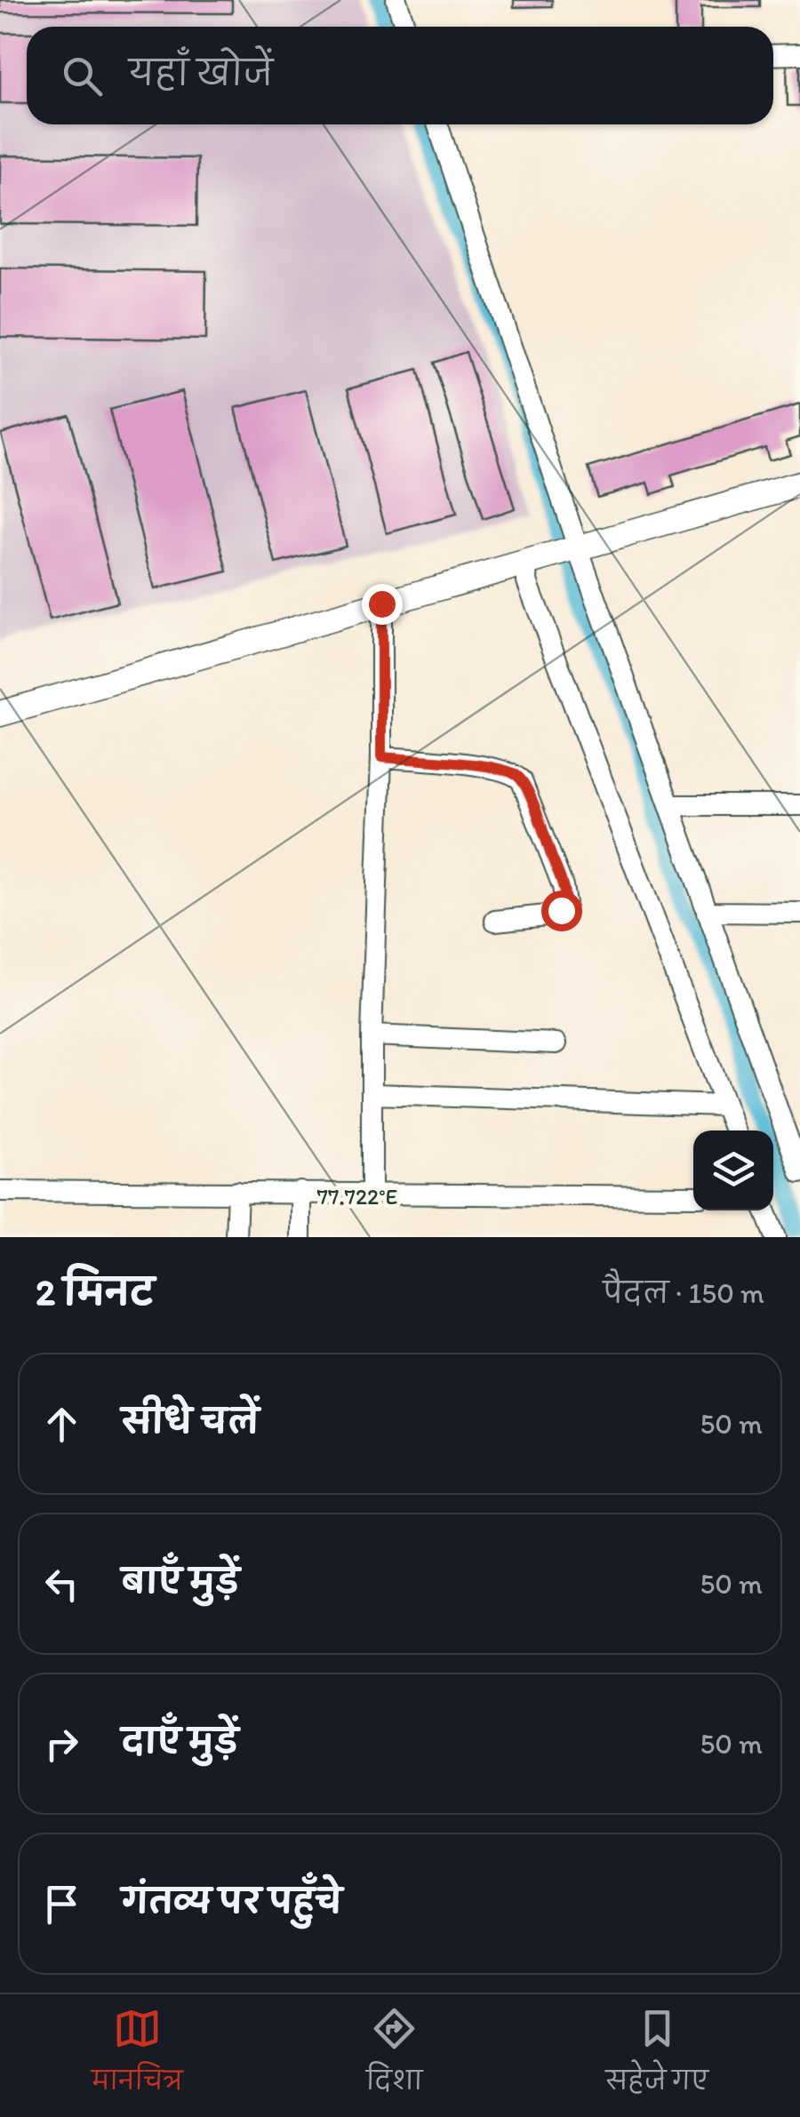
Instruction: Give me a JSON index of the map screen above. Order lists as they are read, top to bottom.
{
  "page": {
    "search": "यहाँ खोजें",
    "heading": ["2 मिनट", "पैदल · 150 m"],
    "list": [
      ["सीधे चलें", "50 m"],
      ["बाएँ मुड़ें", "50 m"],
      ["दाएँ मुड़ें", "50 m"],
      "गंतव्य पर पहुँचे"
    ],
    "nav": ["मानचित्र", "दिशा", "सहेजे गए"]
  },
  "coordinates": ["77.722°E"]
}
